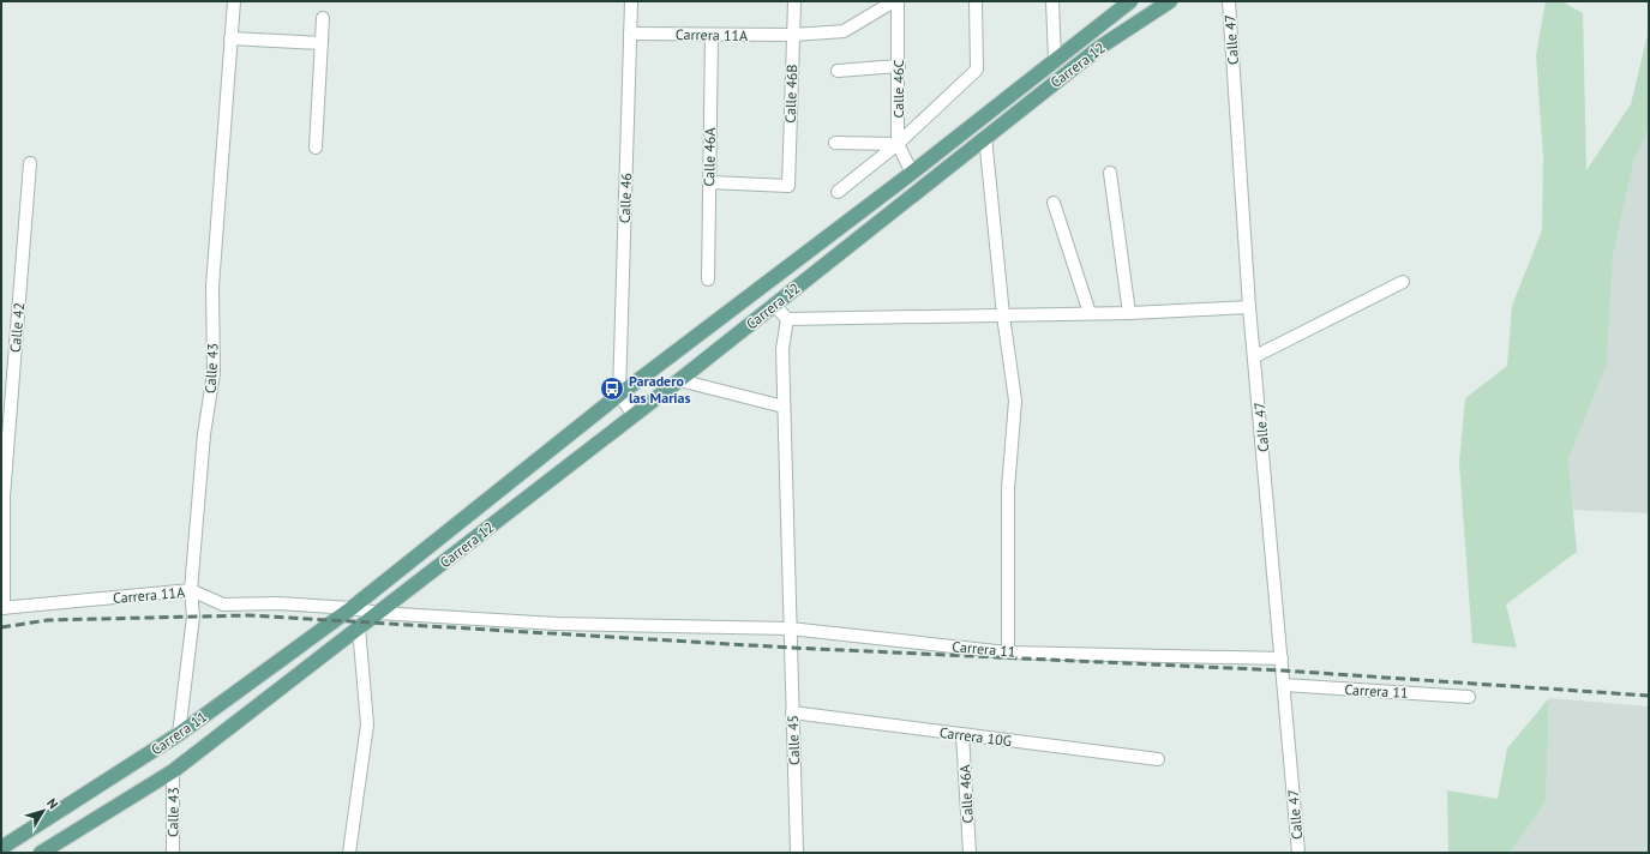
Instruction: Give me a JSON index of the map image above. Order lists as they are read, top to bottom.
{
  "streets": {
    "main road": ["Carrera 12", "Carrera 11"],
    "street": [
      "Carrera 11A",
      "Calle 47",
      "Calle 46C",
      "Calle 46B",
      "Calle 46A",
      "Calle 46",
      "Calle 42",
      "Calle 43",
      "Carrera 10G",
      "Calle 45"
    ]
  },
  "crossings": [
    ["Carrera 11A", "Carrera 12"],
    ["Carrera 11A", "Calle 46B"],
    ["Carrera 11A", "Calle 46A"],
    ["Carrera 11A", "Calle 46"],
    ["Carrera 11A", "Calle 42"],
    ["Carrera 11A", "Calle 43"],
    ["Carrera 11A", "Carrera 11"],
    ["Calle 47", "Carrera 11"],
    ["Carrera 12", "Calle 46C"],
    ["Carrera 12", "Calle 46"],
    ["Carrera 12", "Carrera 11"],
    ["Calle 46B", "Calle 46A"],
    ["Calle 46A", "Carrera 10G"],
    ["Calle 43", "Carrera 11"],
    ["Carrera 11", "Calle 45"],
    ["Carrera 10G", "Calle 45"]
  ],
  "places": {
    "bus stop": ["Paradero las Marias"]
  },
  "north": "top right"
}
